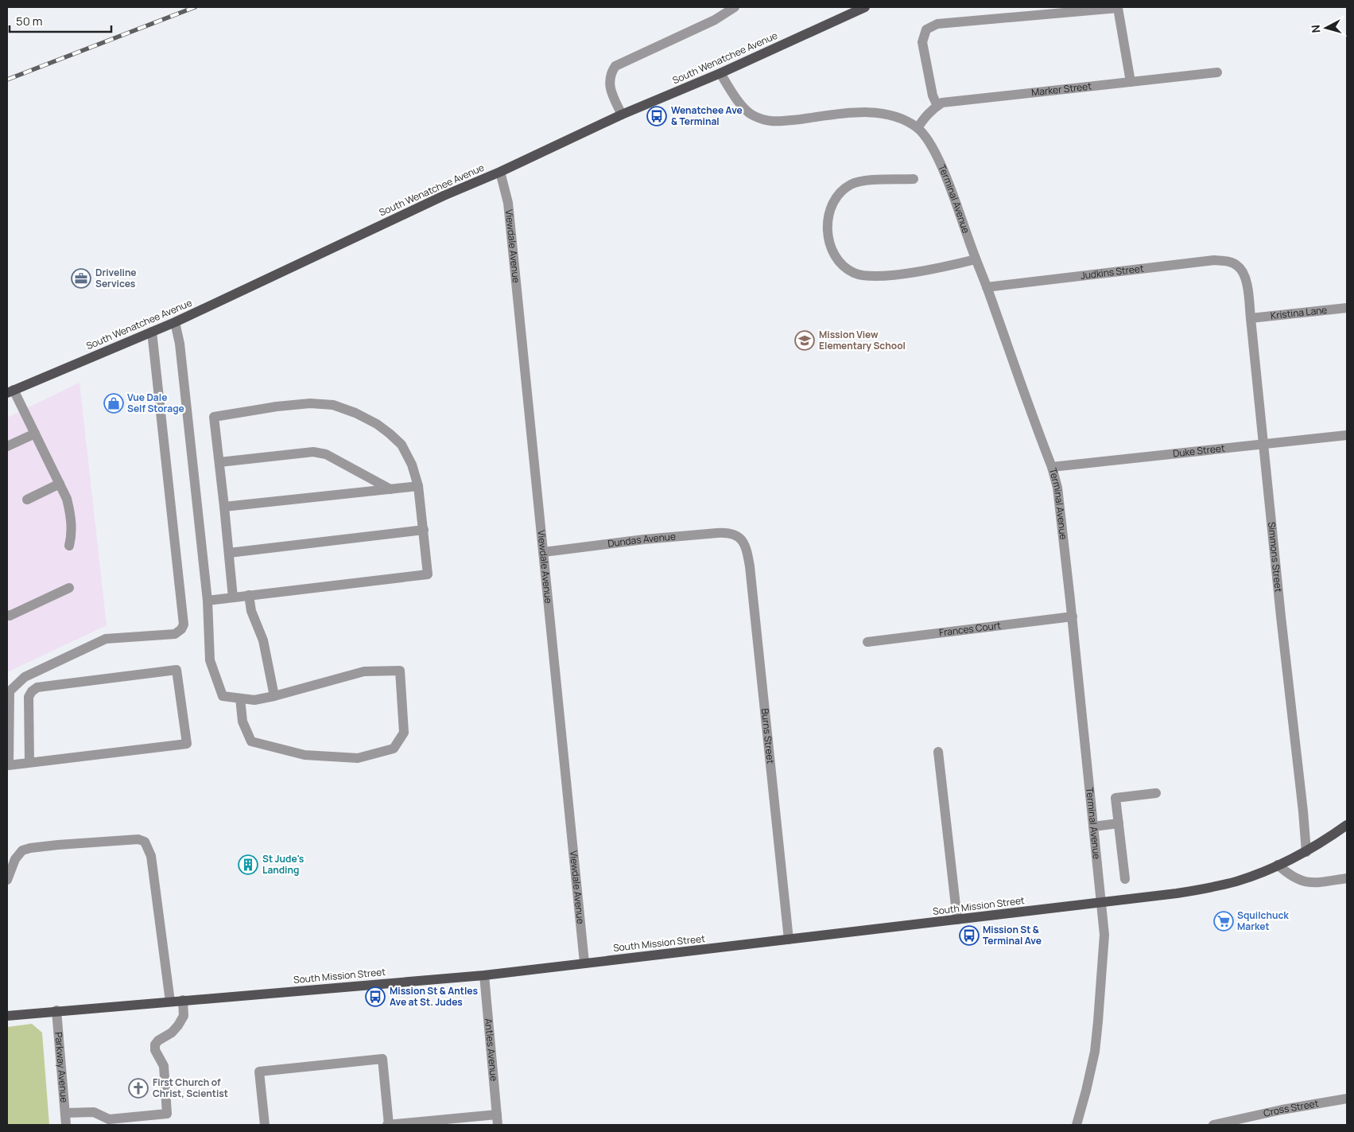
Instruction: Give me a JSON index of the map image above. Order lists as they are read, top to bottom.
{
  "streets": {
    "main road": ["South Wenatchee Avenue", "South Mission Street"],
    "street": [
      "Marker Street",
      "Terminal Avenue",
      "Viewdale Avenue",
      "Judkins Street",
      "Kristina Lane",
      "Duke Street",
      "Dundas Avenue",
      "Simmons Street",
      "Frances Court",
      "Burns Street",
      "Antles Avenue",
      "Parkway Avenue",
      "Cross Street"
    ]
  },
  "crossings": [
    ["South Wenatchee Avenue", "Terminal Avenue"],
    ["South Wenatchee Avenue", "Viewdale Avenue"],
    ["Marker Street", "Terminal Avenue"],
    ["Terminal Avenue", "Judkins Street"],
    ["Terminal Avenue", "Duke Street"],
    ["Terminal Avenue", "Frances Court"],
    ["Terminal Avenue", "South Mission Street"],
    ["Viewdale Avenue", "Dundas Avenue"],
    ["Viewdale Avenue", "South Mission Street"],
    ["Judkins Street", "Simmons Street"],
    ["Kristina Lane", "Simmons Street"],
    ["Duke Street", "Simmons Street"],
    ["Dundas Avenue", "Burns Street"],
    ["Simmons Street", "South Mission Street"],
    ["Burns Street", "South Mission Street"],
    ["South Mission Street", "Antles Avenue"],
    ["South Mission Street", "Parkway Avenue"]
  ],
  "places": {
    "bus stop": ["Wenatchee Ave & Terminal", "Mission St & Terminal Ave", "Mission St & Antles Ave at St. Judes"],
    "office": ["Driveline Services"],
    "school or university": ["Mission View Elementary School"],
    "shop": ["Vue Dale Self Storage"],
    "building": ["St Jude's Landing"],
    "supermarket": ["Squilchuck Market"],
    "church": ["First Church of Christ, Scientist"]
  },
  "scale_bar": "50 m",
  "north": "left"
}
